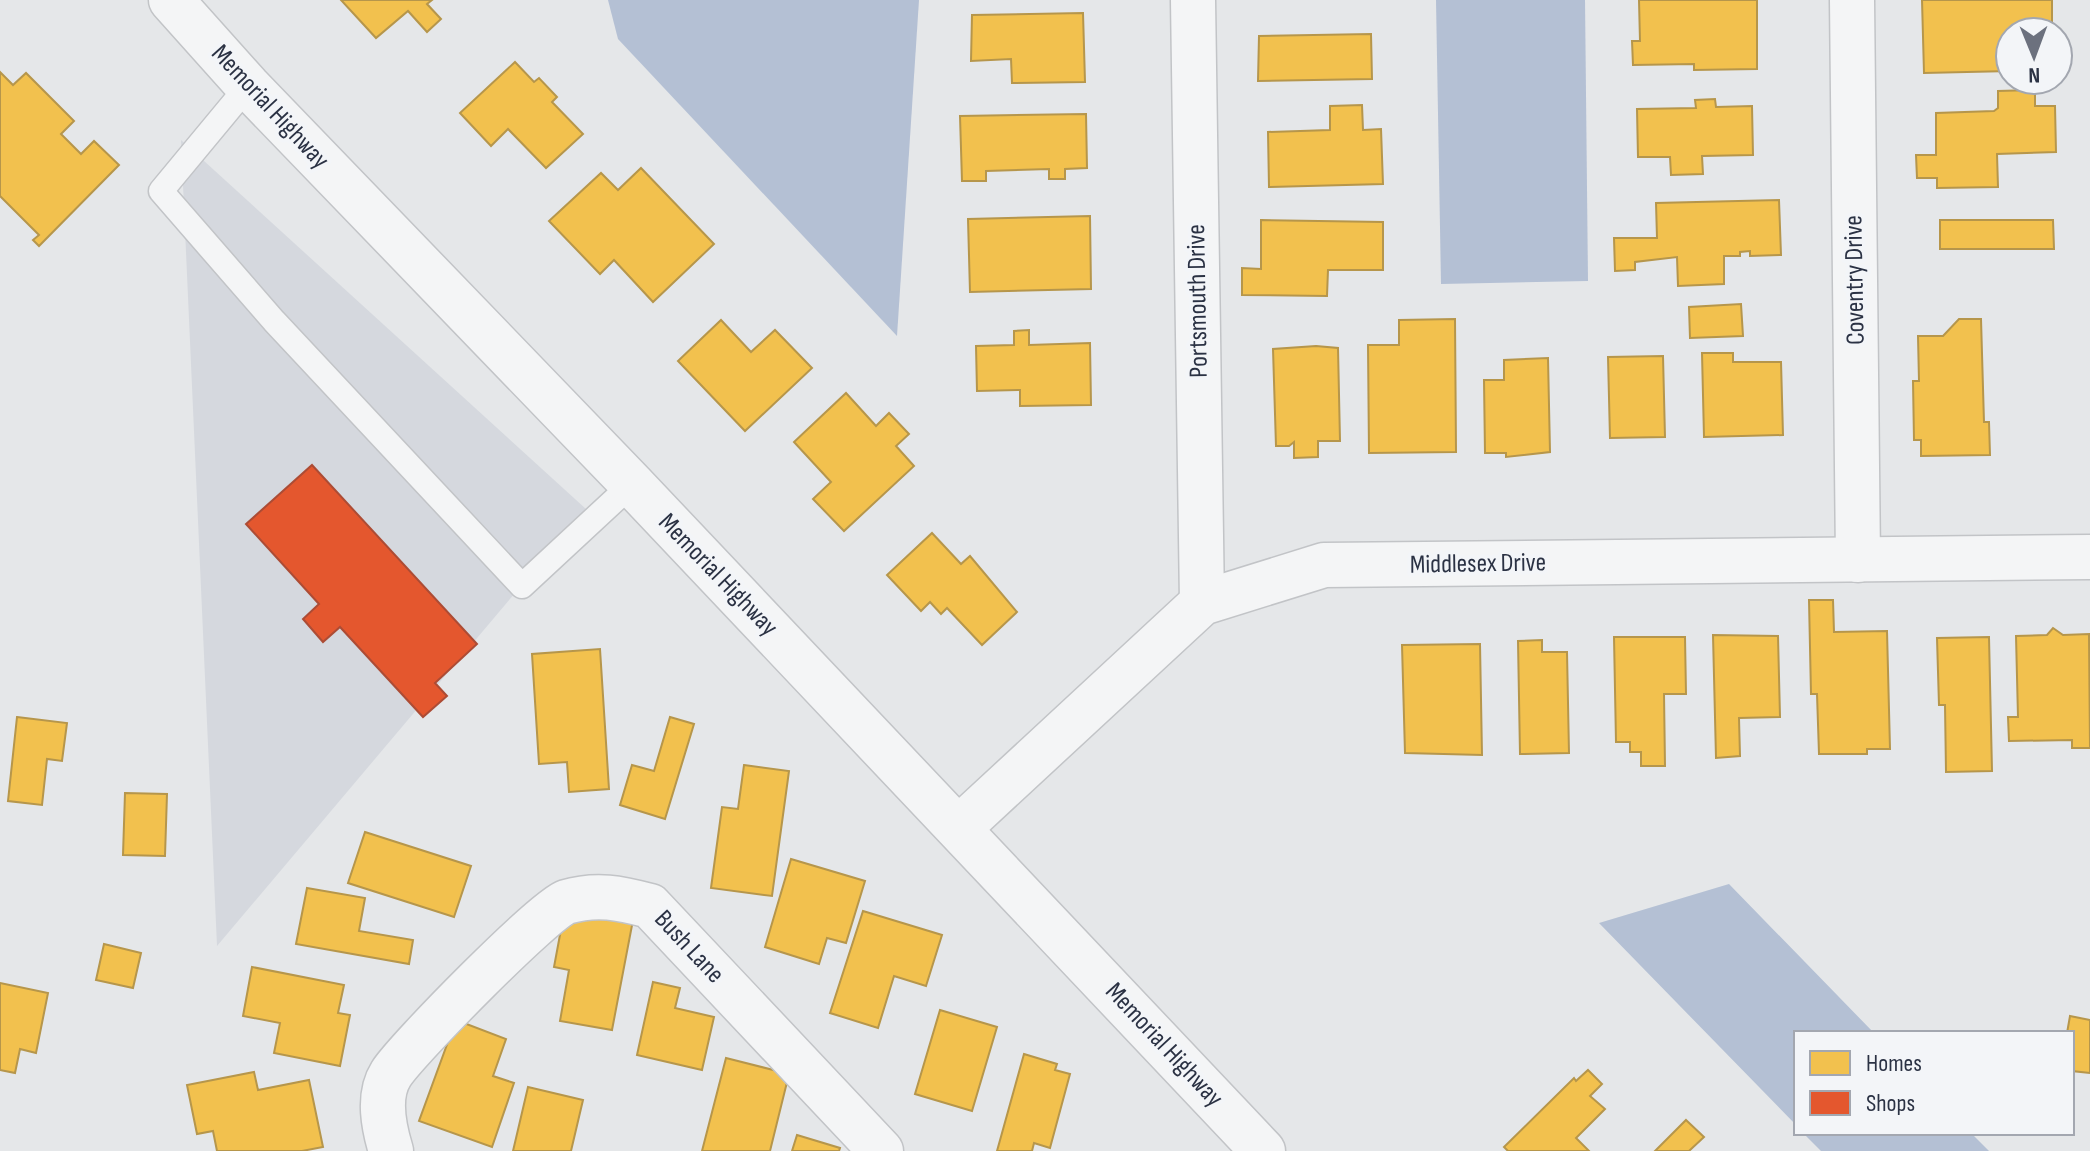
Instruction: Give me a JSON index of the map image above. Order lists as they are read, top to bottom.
{
  "streets": {
    "street": [
      "Memorial Highway",
      "Coventry Drive",
      "Portsmouth Drive",
      "Middlesex Drive",
      "Bush Lane"
    ]
  },
  "crossings": [
    ["Memorial Highway", "Middlesex Drive"],
    ["Coventry Drive", "Middlesex Drive"],
    ["Portsmouth Drive", "Middlesex Drive"]
  ],
  "legend": ["Homes", "Shops"],
  "north": "bottom"
}
